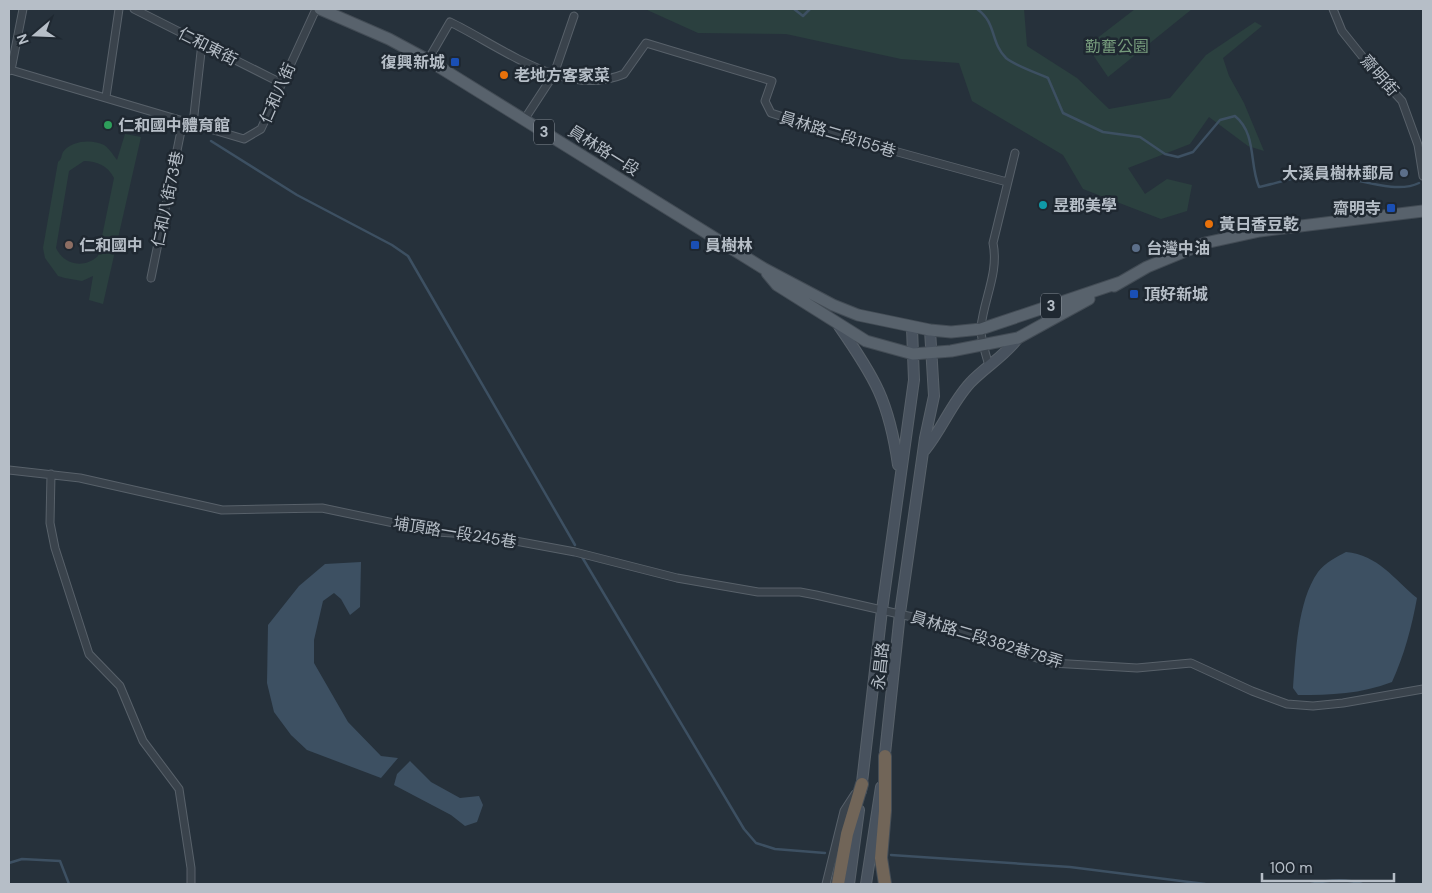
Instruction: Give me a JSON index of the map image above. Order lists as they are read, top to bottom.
{
  "streets": {
    "main road": ["3", "員林路一段", "永昌路"],
    "street": [
      "仁和東街",
      "齋明街",
      "仁和八街",
      "員林路二段155巷",
      "仁和八街73巷",
      "埔頂路一段245巷",
      "員林路二段382巷78弄"
    ]
  },
  "crossings": [
    ["仁和東街", "仁和八街"],
    ["仁和八街", "仁和八街73巷"],
    ["3", "員林路一段"],
    ["3", "永昌路"],
    ["員林路一段", "永昌路"],
    ["埔頂路一段245巷", "員林路二段382巷78弄"],
    ["埔頂路一段245巷", "永昌路"],
    ["員林路二段382巷78弄", "永昌路"]
  ],
  "parks": ["勤奮公園"],
  "places": {
    "transit": [
      "復興新城",
      "齋明寺",
      "員樹林",
      "頂好新城"
    ],
    "other": [
      "老地方客家菜",
      "仁和國中體育館",
      "大溪員樹林郵局",
      "昱郡美學",
      "黃日香豆乾",
      "仁和國中",
      "台灣中油"
    ]
  },
  "scale_bar": "100 m",
  "north": "left"
}
